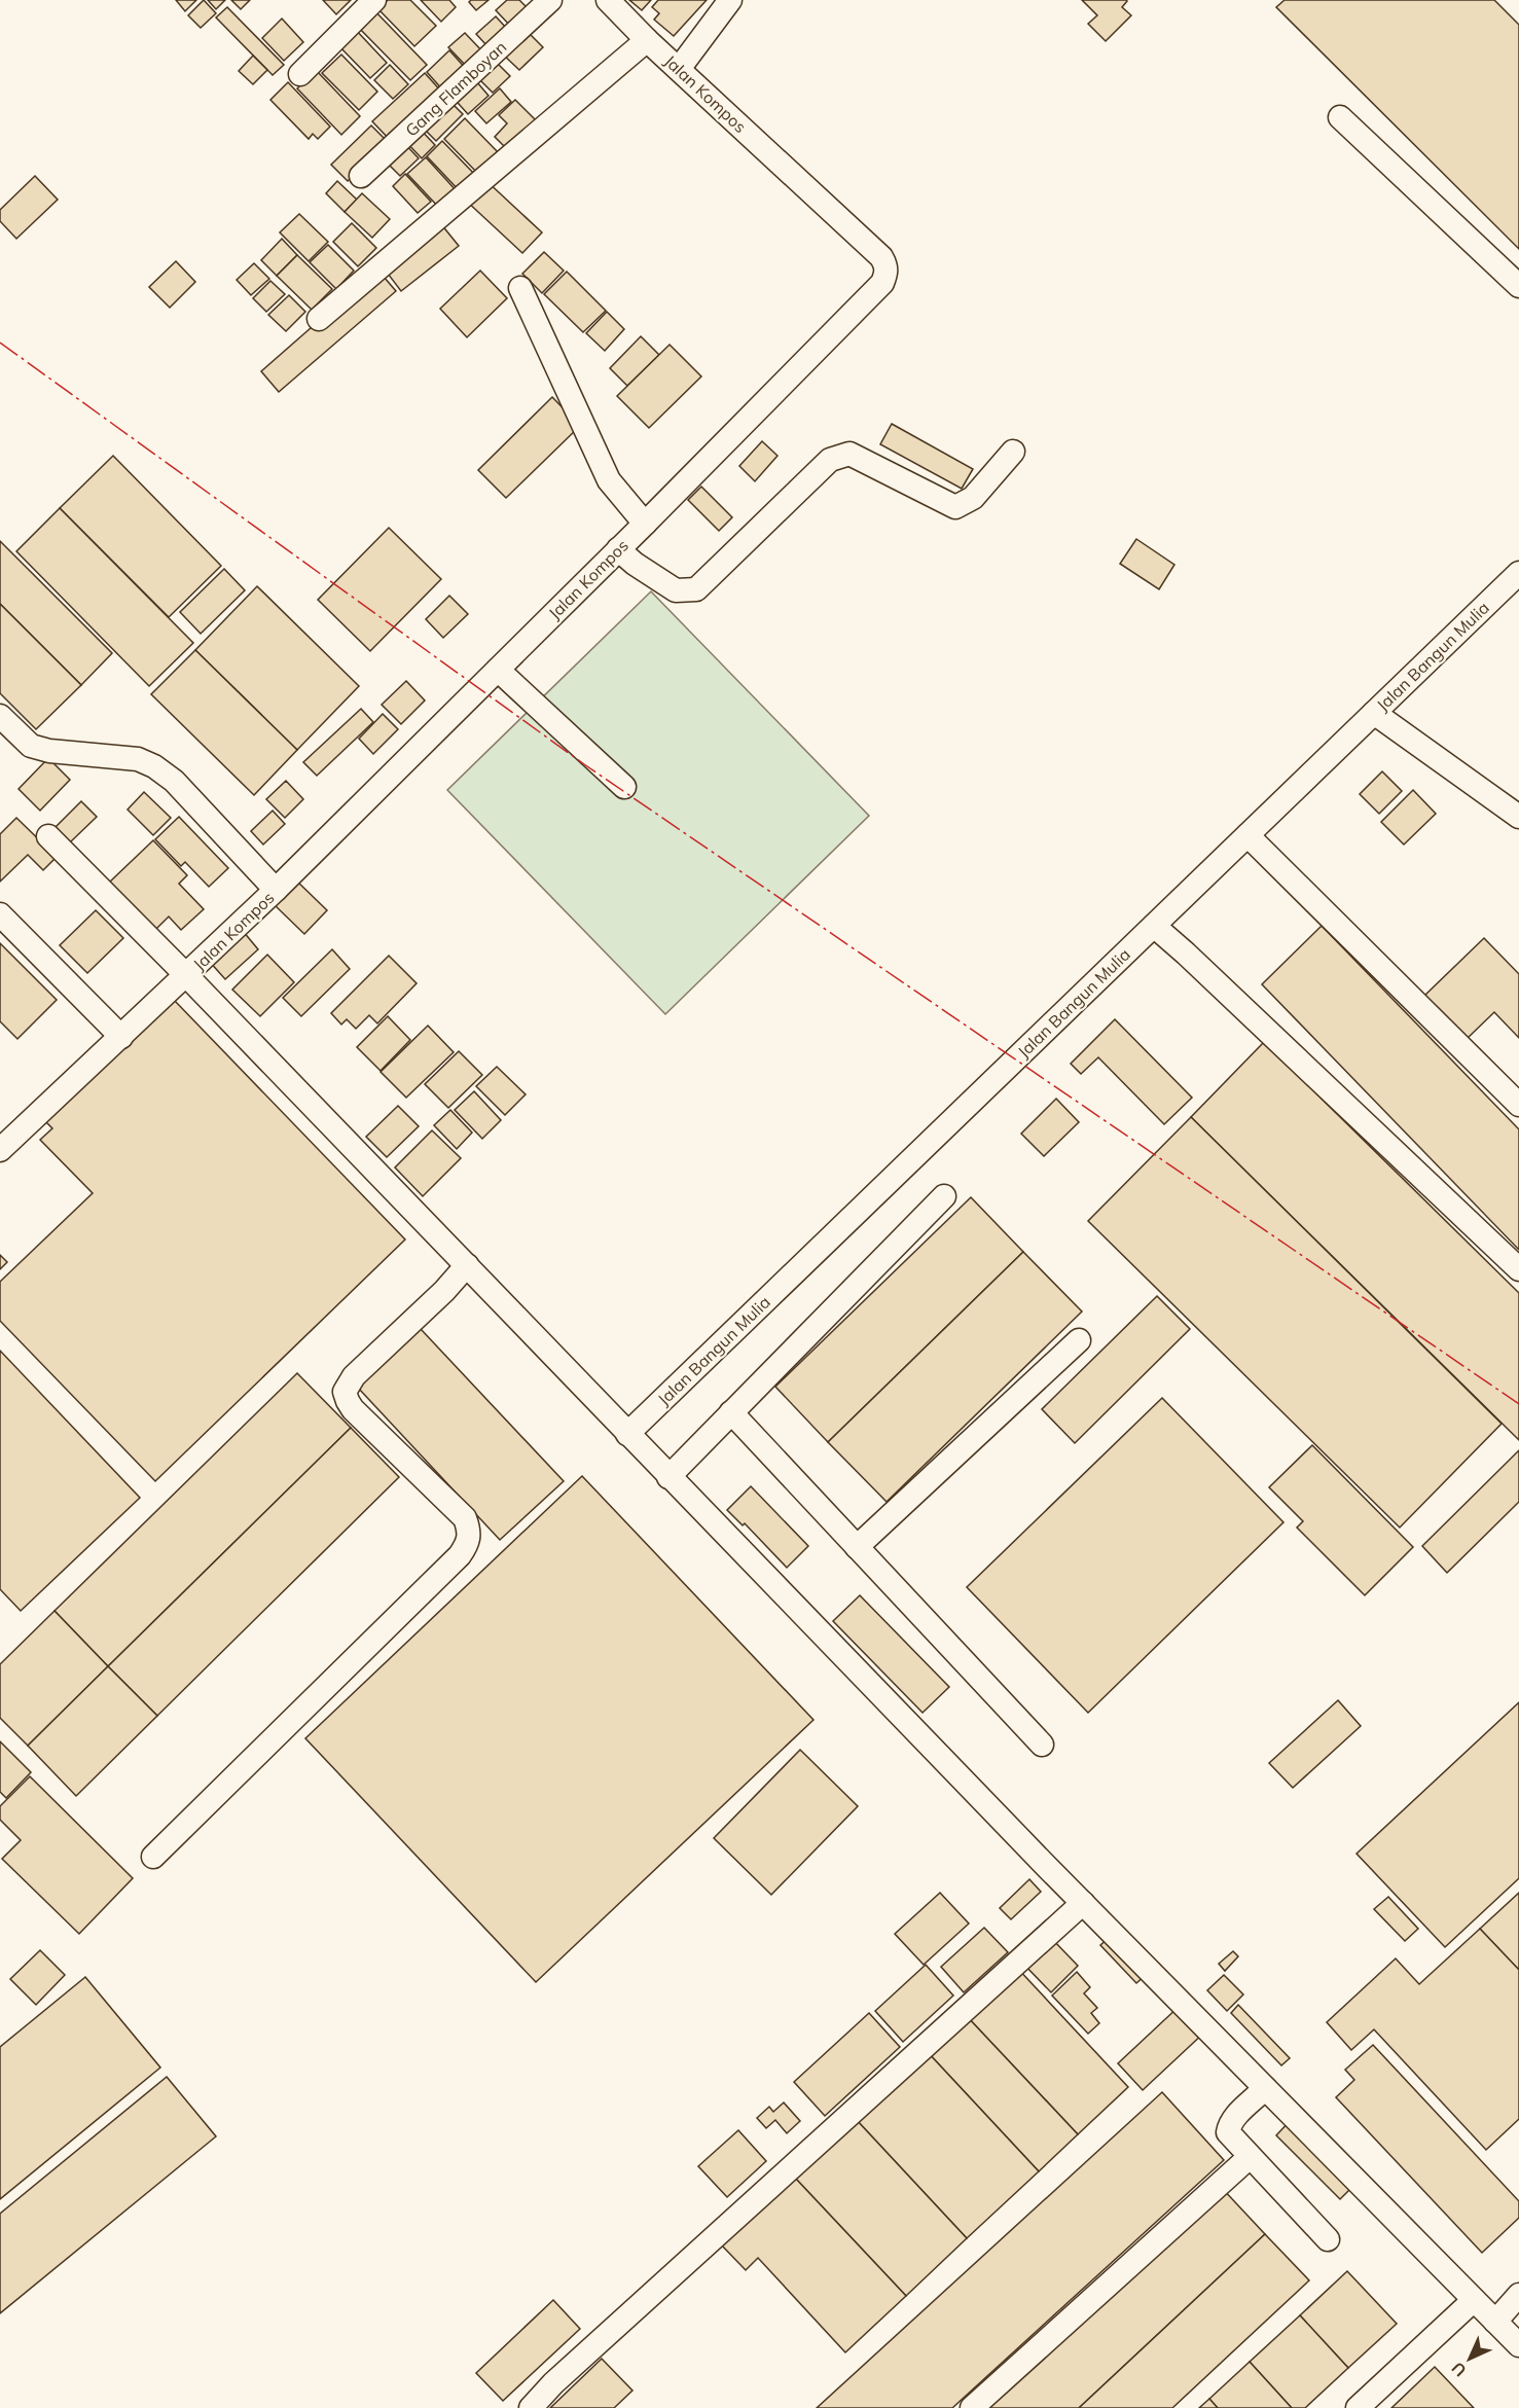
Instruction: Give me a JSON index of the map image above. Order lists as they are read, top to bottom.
{
  "streets": {
    "street": ["Gang Flamboyan", "Jalan Kompos", "Jalan Bangun Mulia"]
  },
  "north": "bottom left"
}
